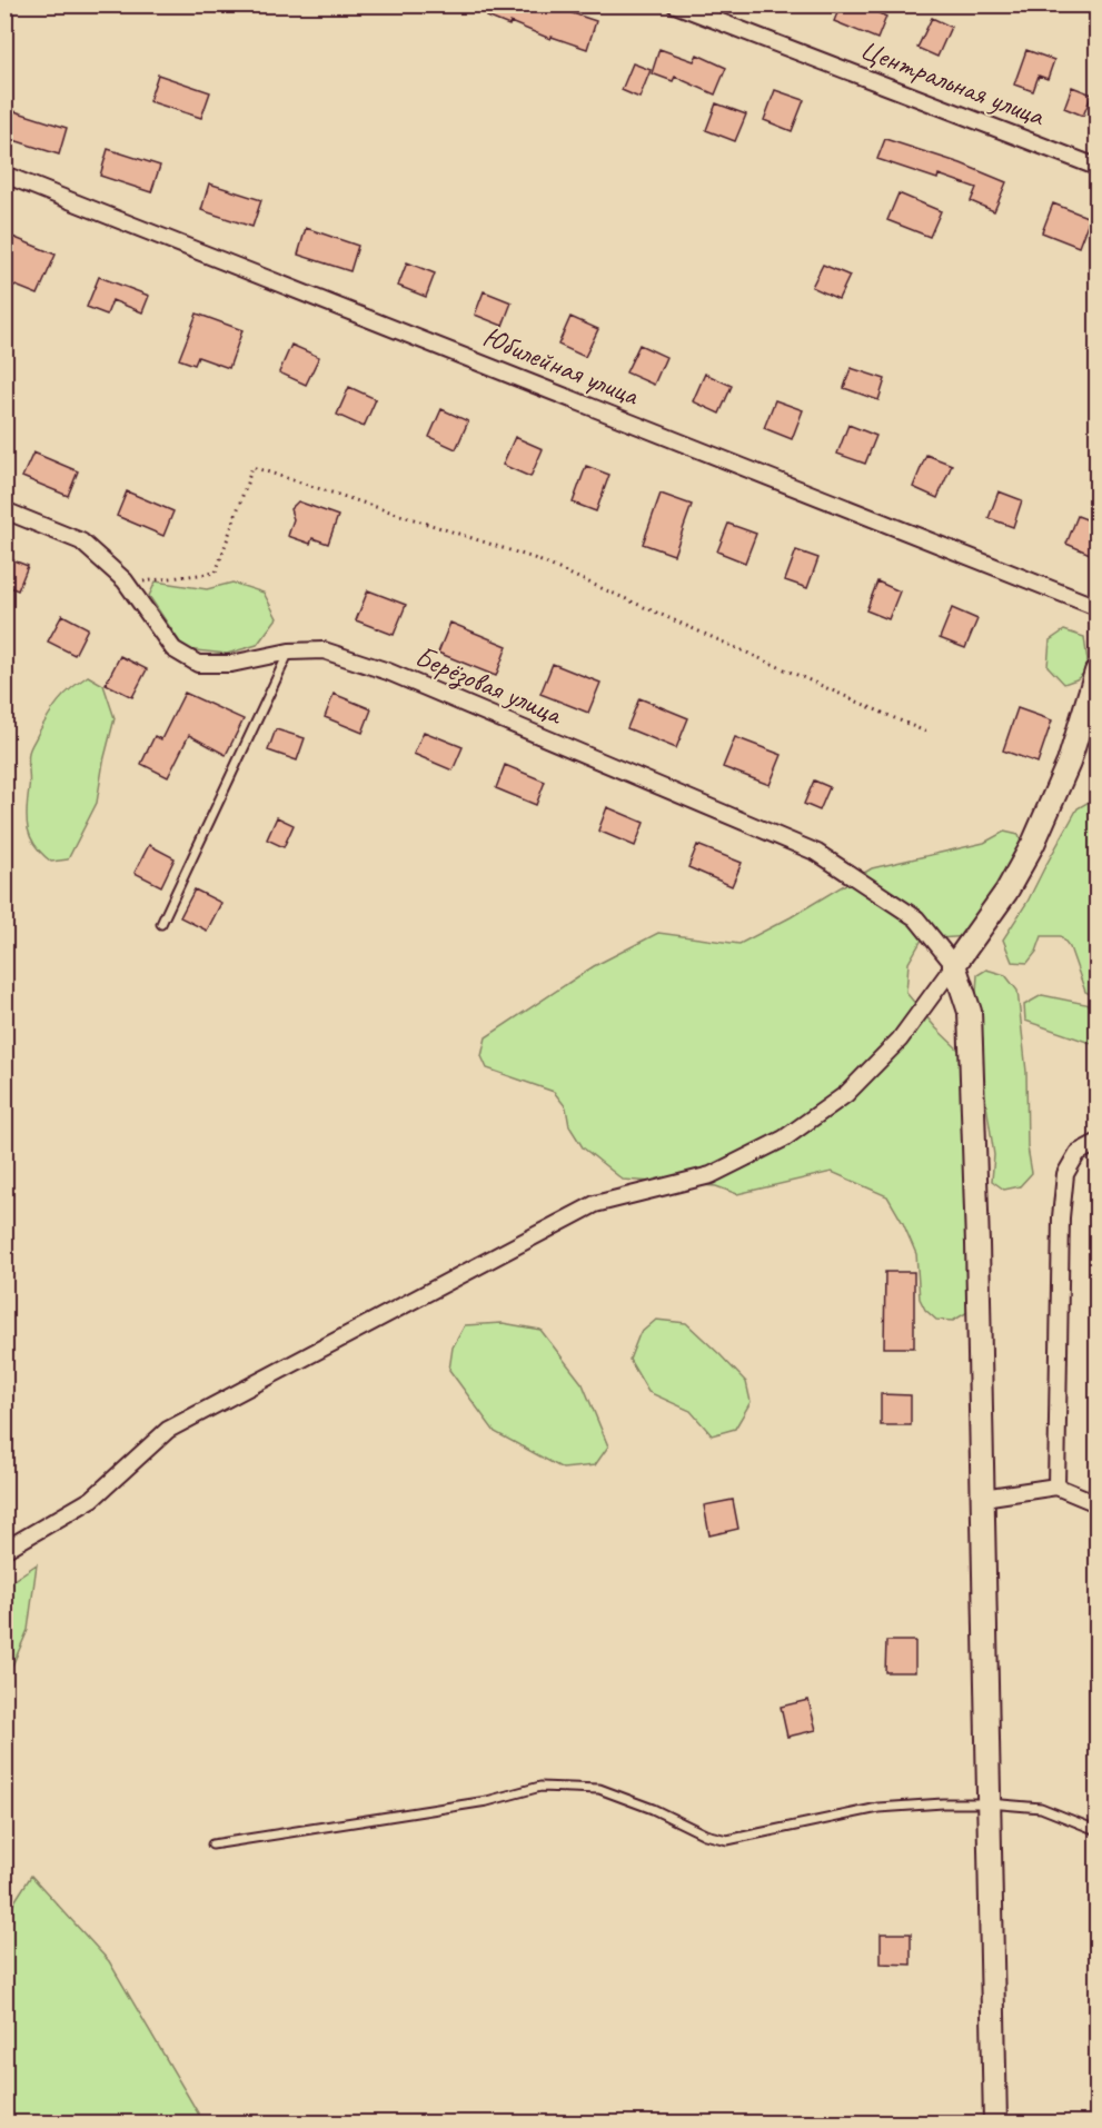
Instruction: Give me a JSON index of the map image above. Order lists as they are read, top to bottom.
{
  "streets": {
    "street": ["Центральная улица", "Юбилейная улица", "Берёзовая улица"]
  }
}
